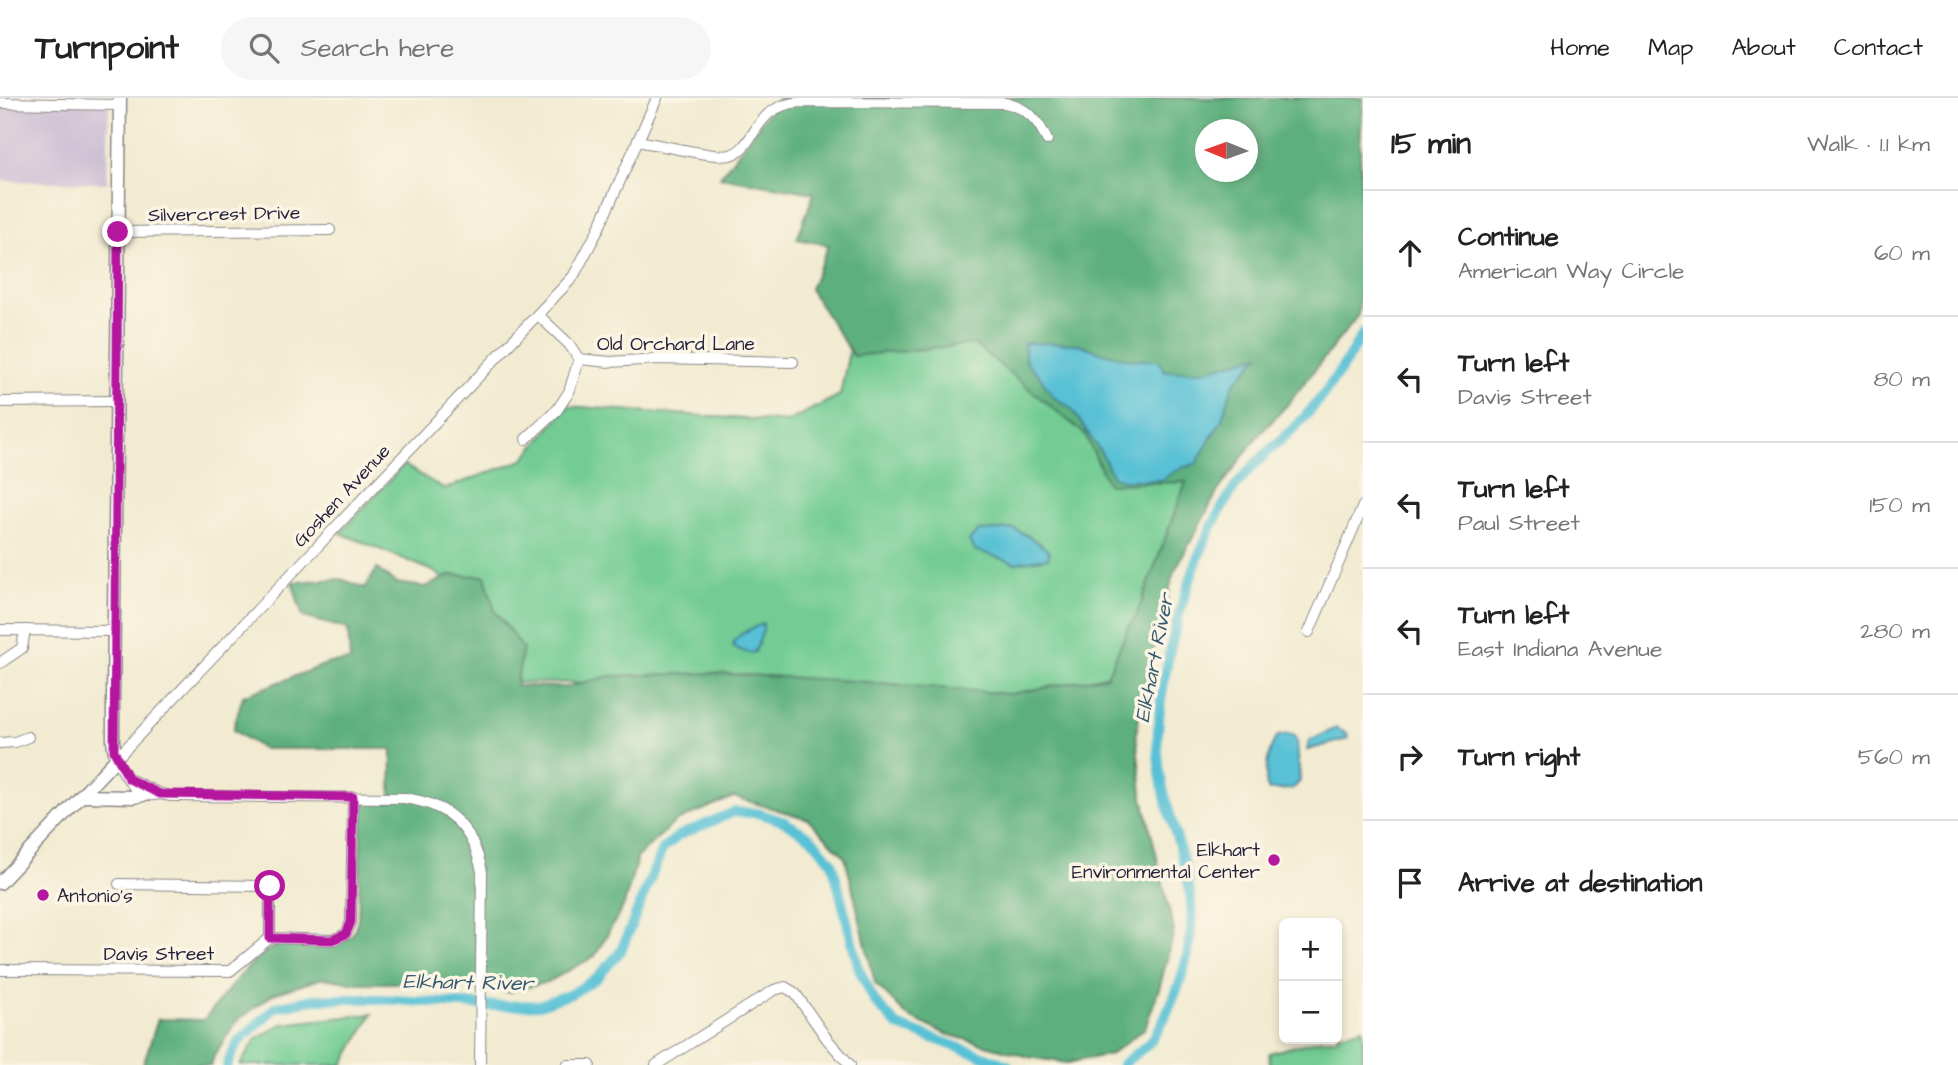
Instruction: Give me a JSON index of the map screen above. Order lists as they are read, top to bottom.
{
  "streets": {
    "main road": ["Goshen Avenue"],
    "street": ["Silvercrest Drive", "Old Orchard Lane", "Davis Street"]
  },
  "crossings": [
    ["Old Orchard Lane", "Goshen Avenue"]
  ],
  "water": ["Elkhart River"],
  "places": ["Elkhart Environmental Center", "Antonio's"],
  "north": "left",
  "page": {
    "header": "Turnpoint",
    "search": "Search here",
    "nav": [
      "Home",
      "Map",
      "About",
      "Contact"
    ],
    "heading": ["15 min", "Walk · 1.1 km"],
    "list": [
      ["Continue", "American Way Circle", "60 m"],
      ["Turn left", "Davis Street", "80 m"],
      ["Turn left", "Paul Street", "150 m"],
      ["Turn left", "East Indiana Avenue", "280 m"],
      ["Turn right", "560 m"],
      "Arrive at destination"
    ],
    "map_buttons": ["+", "−"]
  }
}
